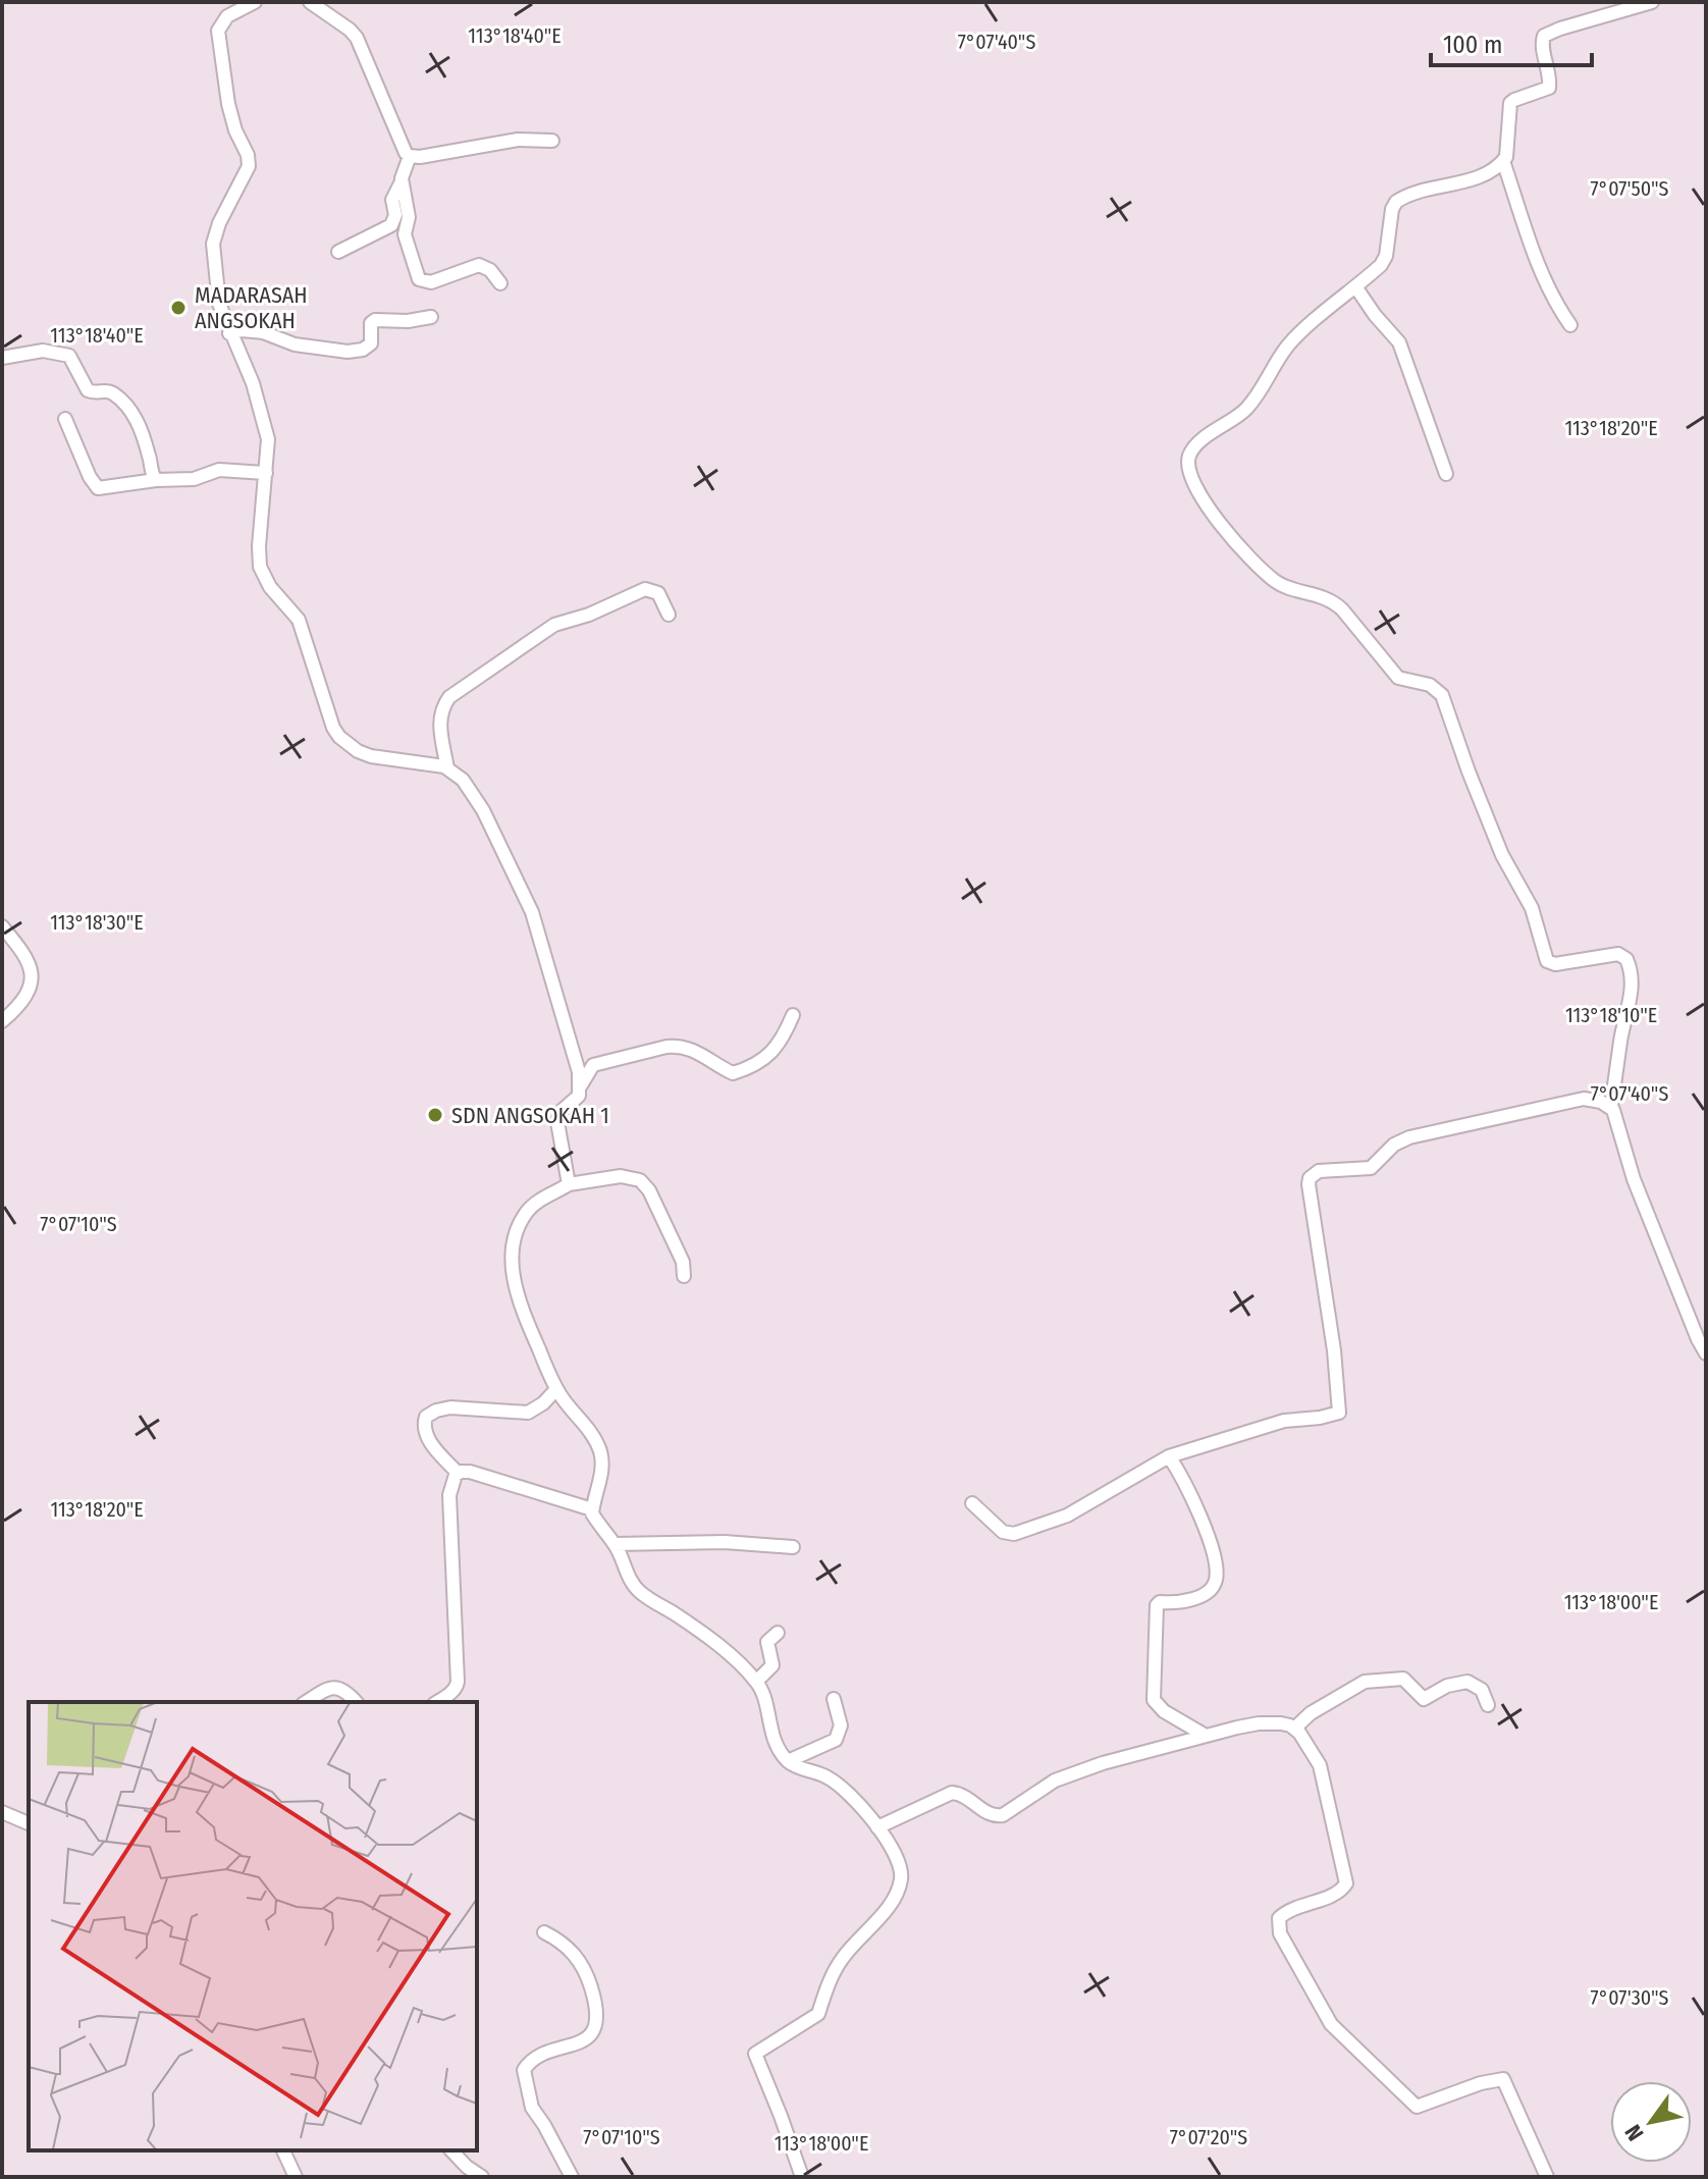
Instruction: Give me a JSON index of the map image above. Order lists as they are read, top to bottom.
{
  "places": ["MADARASAH ANGSOKAH", "SDN ANGSOKAH 1"],
  "scale_bar": "100 m",
  "north": "bottom left",
  "coordinates": [
    "113°18'40\"E",
    "7°07'40\"S",
    "7°07'50\"S",
    "113°18'20\"E",
    "113°18'30\"E",
    "113°18'10\"E",
    "7°07'10\"S",
    "113°18'00\"E",
    "7°07'30\"S",
    "7°07'20\"S"
  ]
}
